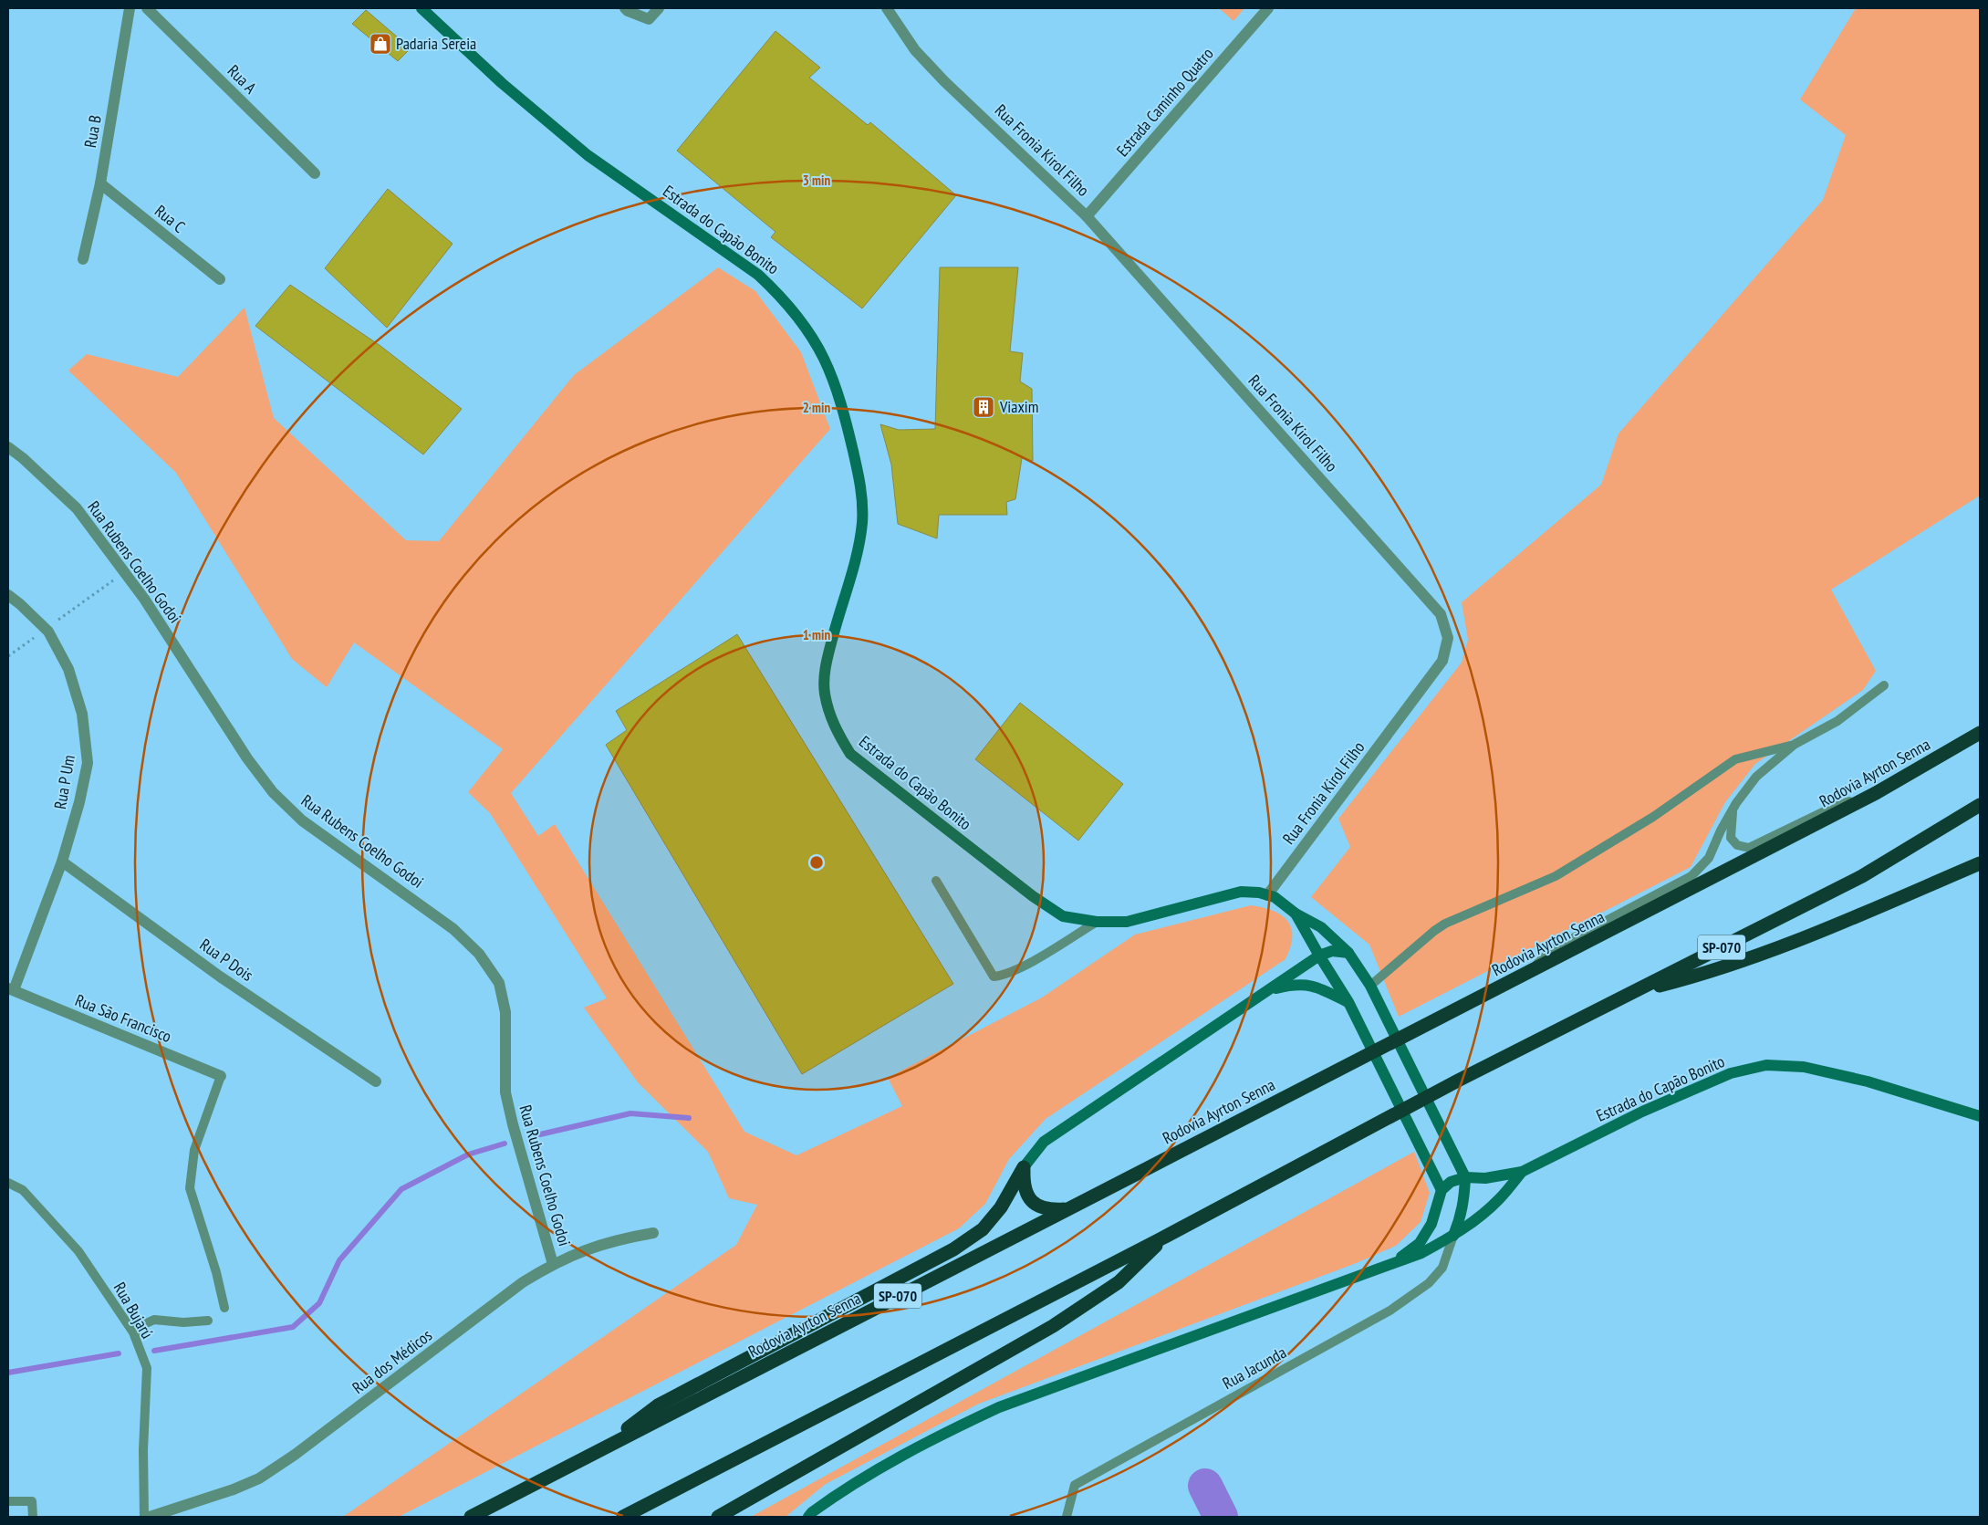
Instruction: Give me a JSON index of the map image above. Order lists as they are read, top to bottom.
{
  "streets": {
    "highway": ["Rodovia Ayrton Senna", "SP-070"],
    "street": [
      "Rua A",
      "Estrada Caminho Quatro",
      "Rua B",
      "Rua Fronia Kirol Filho",
      "Rua C",
      "Estrada do Capão Bonito",
      "Rua Rubens Coelho Godoi",
      "Rua P Um",
      "Rua P Dois",
      "Rua São Francisco",
      "Rua dos Médicos"
    ],
    "lane": ["Rua Bujarú", "Rua Jacunda"]
  },
  "crossings": [
    ["Estrada Caminho Quatro", "Rua Fronia Kirol Filho"],
    ["Rua B", "Rua C"],
    ["Rua Fronia Kirol Filho", "Estrada do Capão Bonito"],
    ["Rua Rubens Coelho Godoi", "Rua dos Médicos"],
    ["Rua P Um", "Rua P Dois"],
    ["Rua P Um", "Rua São Francisco"]
  ],
  "places": {
    "shop": ["Padaria Sereia"],
    "building": ["Viaxim"]
  },
  "rings": ["3 min", "2 min", "1 min"]
}
